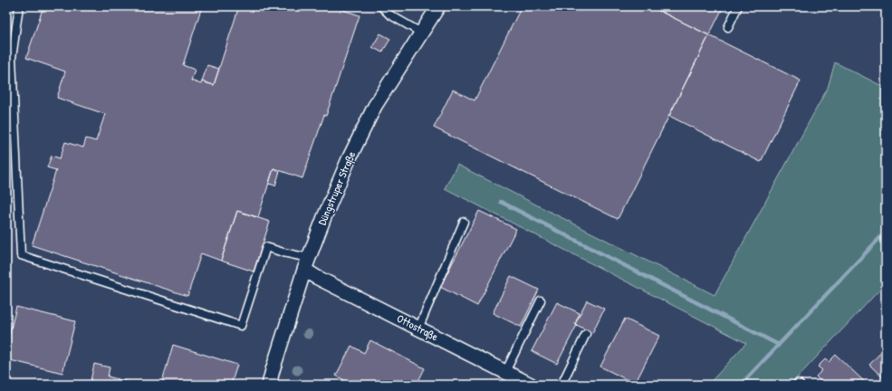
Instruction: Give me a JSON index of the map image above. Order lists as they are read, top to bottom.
{
  "streets": {
    "street": ["Düngstruper Straße", "Ottostraße"]
  },
  "crossings": [
    ["Düngstruper Straße", "Ottostraße"]
  ]
}
